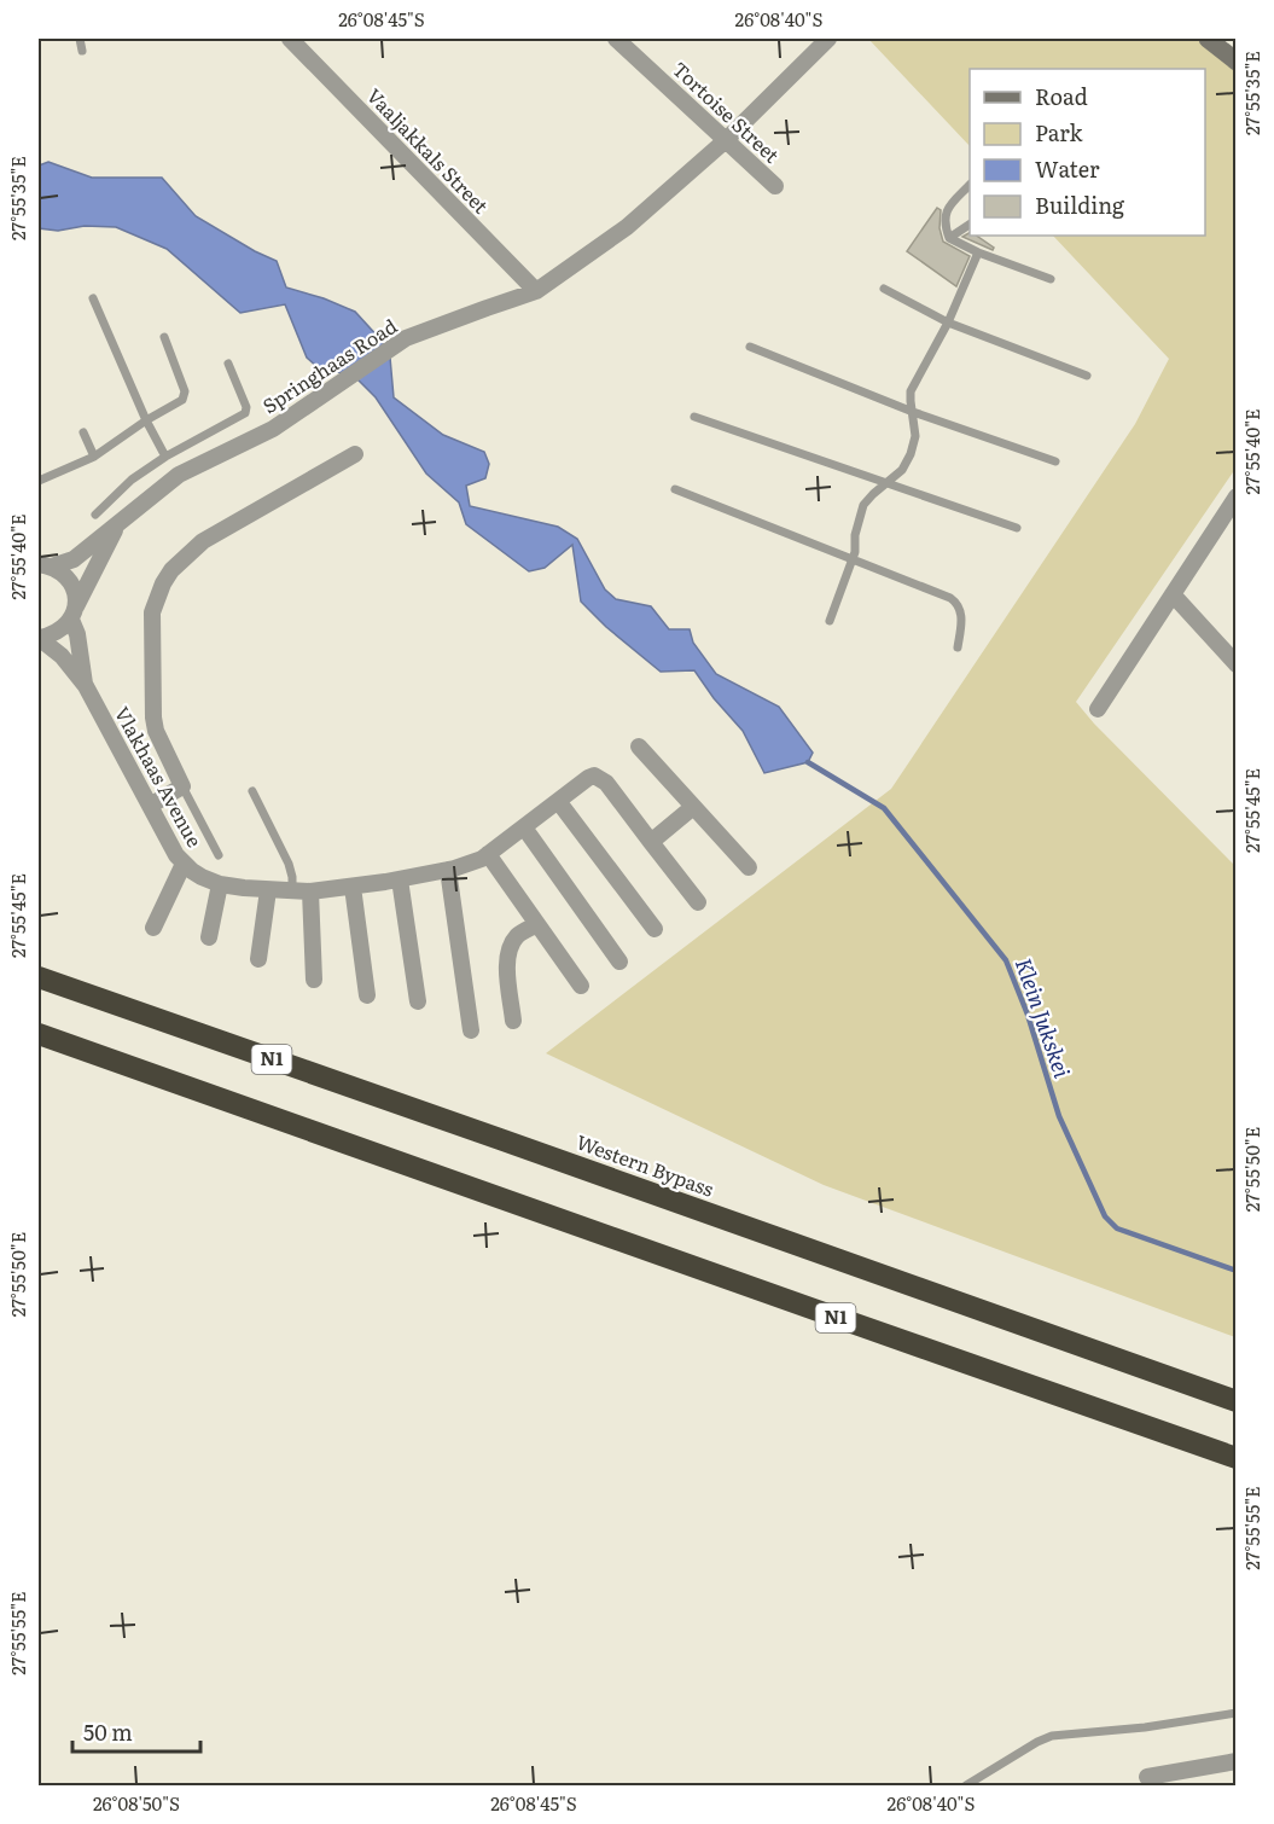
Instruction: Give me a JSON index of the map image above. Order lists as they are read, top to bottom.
{
  "streets": {
    "highway": ["N1", "Western Bypass"],
    "street": [
      "Tortoise Street",
      "Vaaljakkals Street",
      "Springhaas Road",
      "Vlakhaas Avenue"
    ]
  },
  "crossings": [
    ["Tortoise Street", "Springhaas Road"],
    ["Vaaljakkals Street", "Springhaas Road"]
  ],
  "water": ["Klein Jukskei"],
  "legend": [
    "Road",
    "Park",
    "Water",
    "Building"
  ],
  "scale_bar": "50 m",
  "coordinates": [
    "26°08'45\"S",
    "26°08'40\"S",
    "27°55'35\"E",
    "27°55'40\"E",
    "27°55'45\"E",
    "27°55'50\"E",
    "27°55'55\"E",
    "26°08'50\"S"
  ]
}
